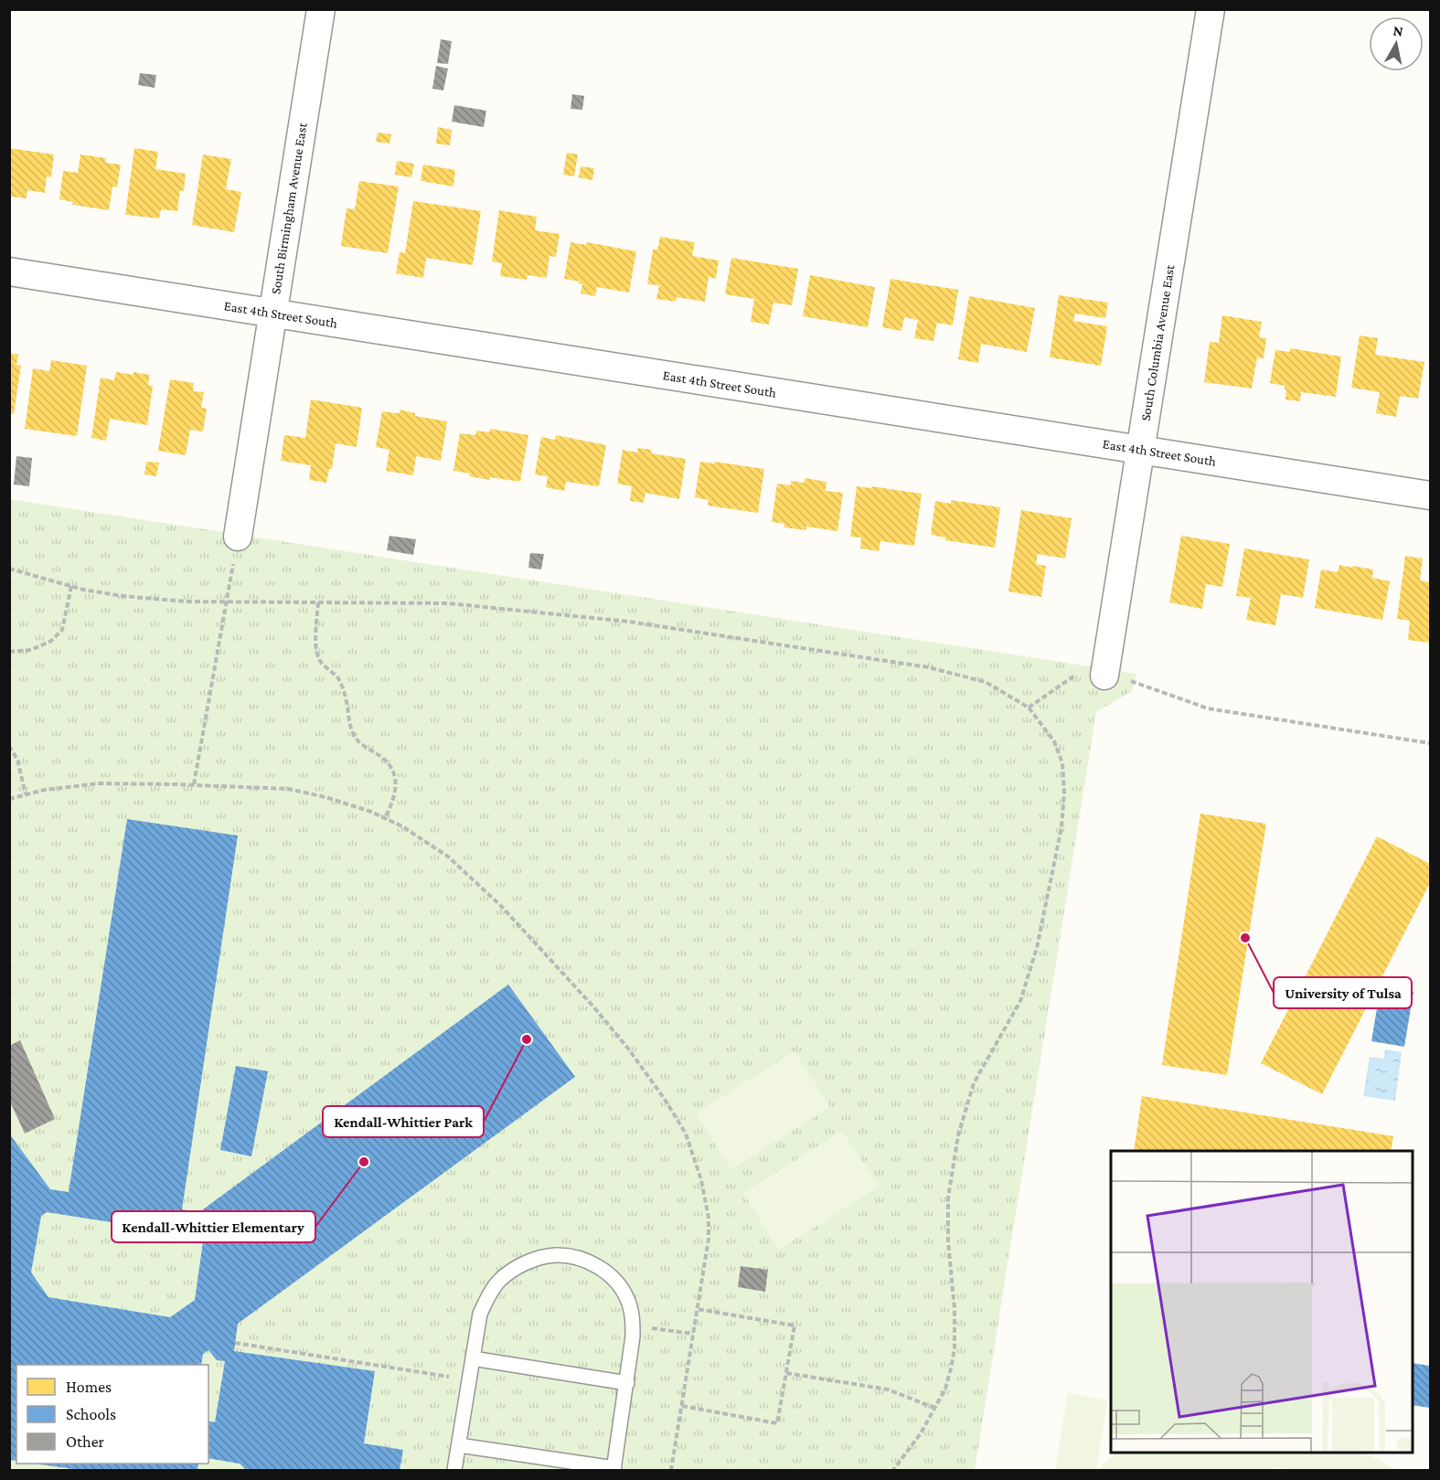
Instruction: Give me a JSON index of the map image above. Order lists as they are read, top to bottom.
{
  "streets": {
    "street": ["South Birmingham Avenue East", "East 4th Street South", "South Columbia Avenue East"]
  },
  "crossings": [
    ["South Birmingham Avenue East", "East 4th Street South"],
    ["East 4th Street South", "South Columbia Avenue East"]
  ],
  "places": ["University of Tulsa", "Kendall-Whittier Park", "Kendall-Whittier Elementary"],
  "legend": ["Homes", "Schools", "Other"],
  "north": "top"
}
